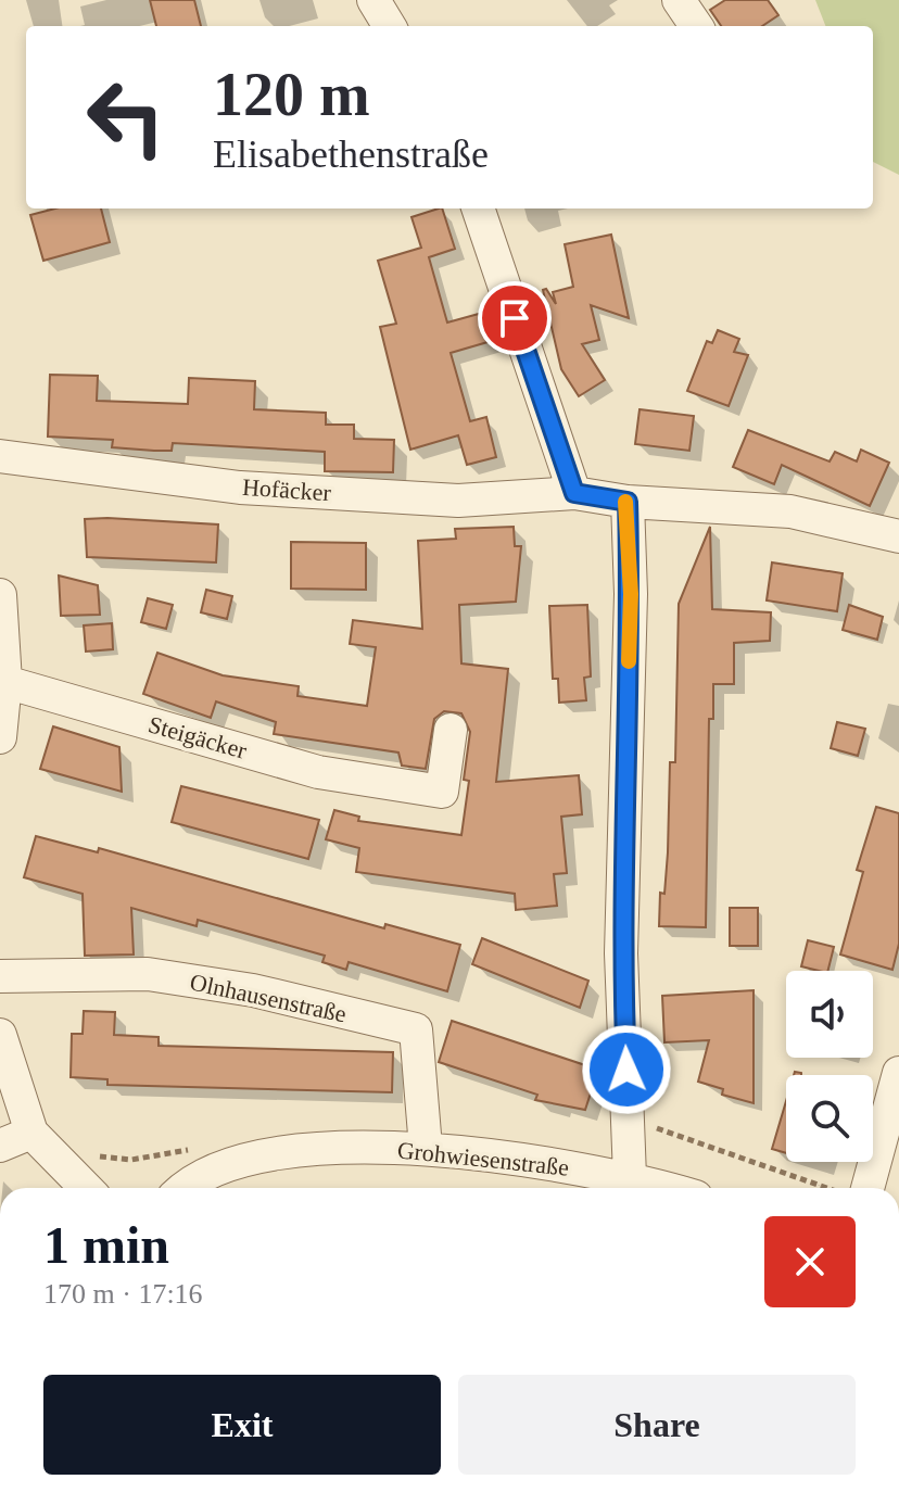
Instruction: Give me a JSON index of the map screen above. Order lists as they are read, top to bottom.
{
  "streets": {
    "street": [
      "Hofäcker",
      "Steigäcker",
      "Olnhausenstraße",
      "Grohwiesenstraße"
    ]
  },
  "crossings": [
    ["Olnhausenstraße", "Grohwiesenstraße"]
  ],
  "page": {
    "turn": ["120 m", "Elisabethenstraße"],
    "heading": ["1 min", "170 m · 17:16"],
    "buttons": ["Exit", "Share"]
  }
}
